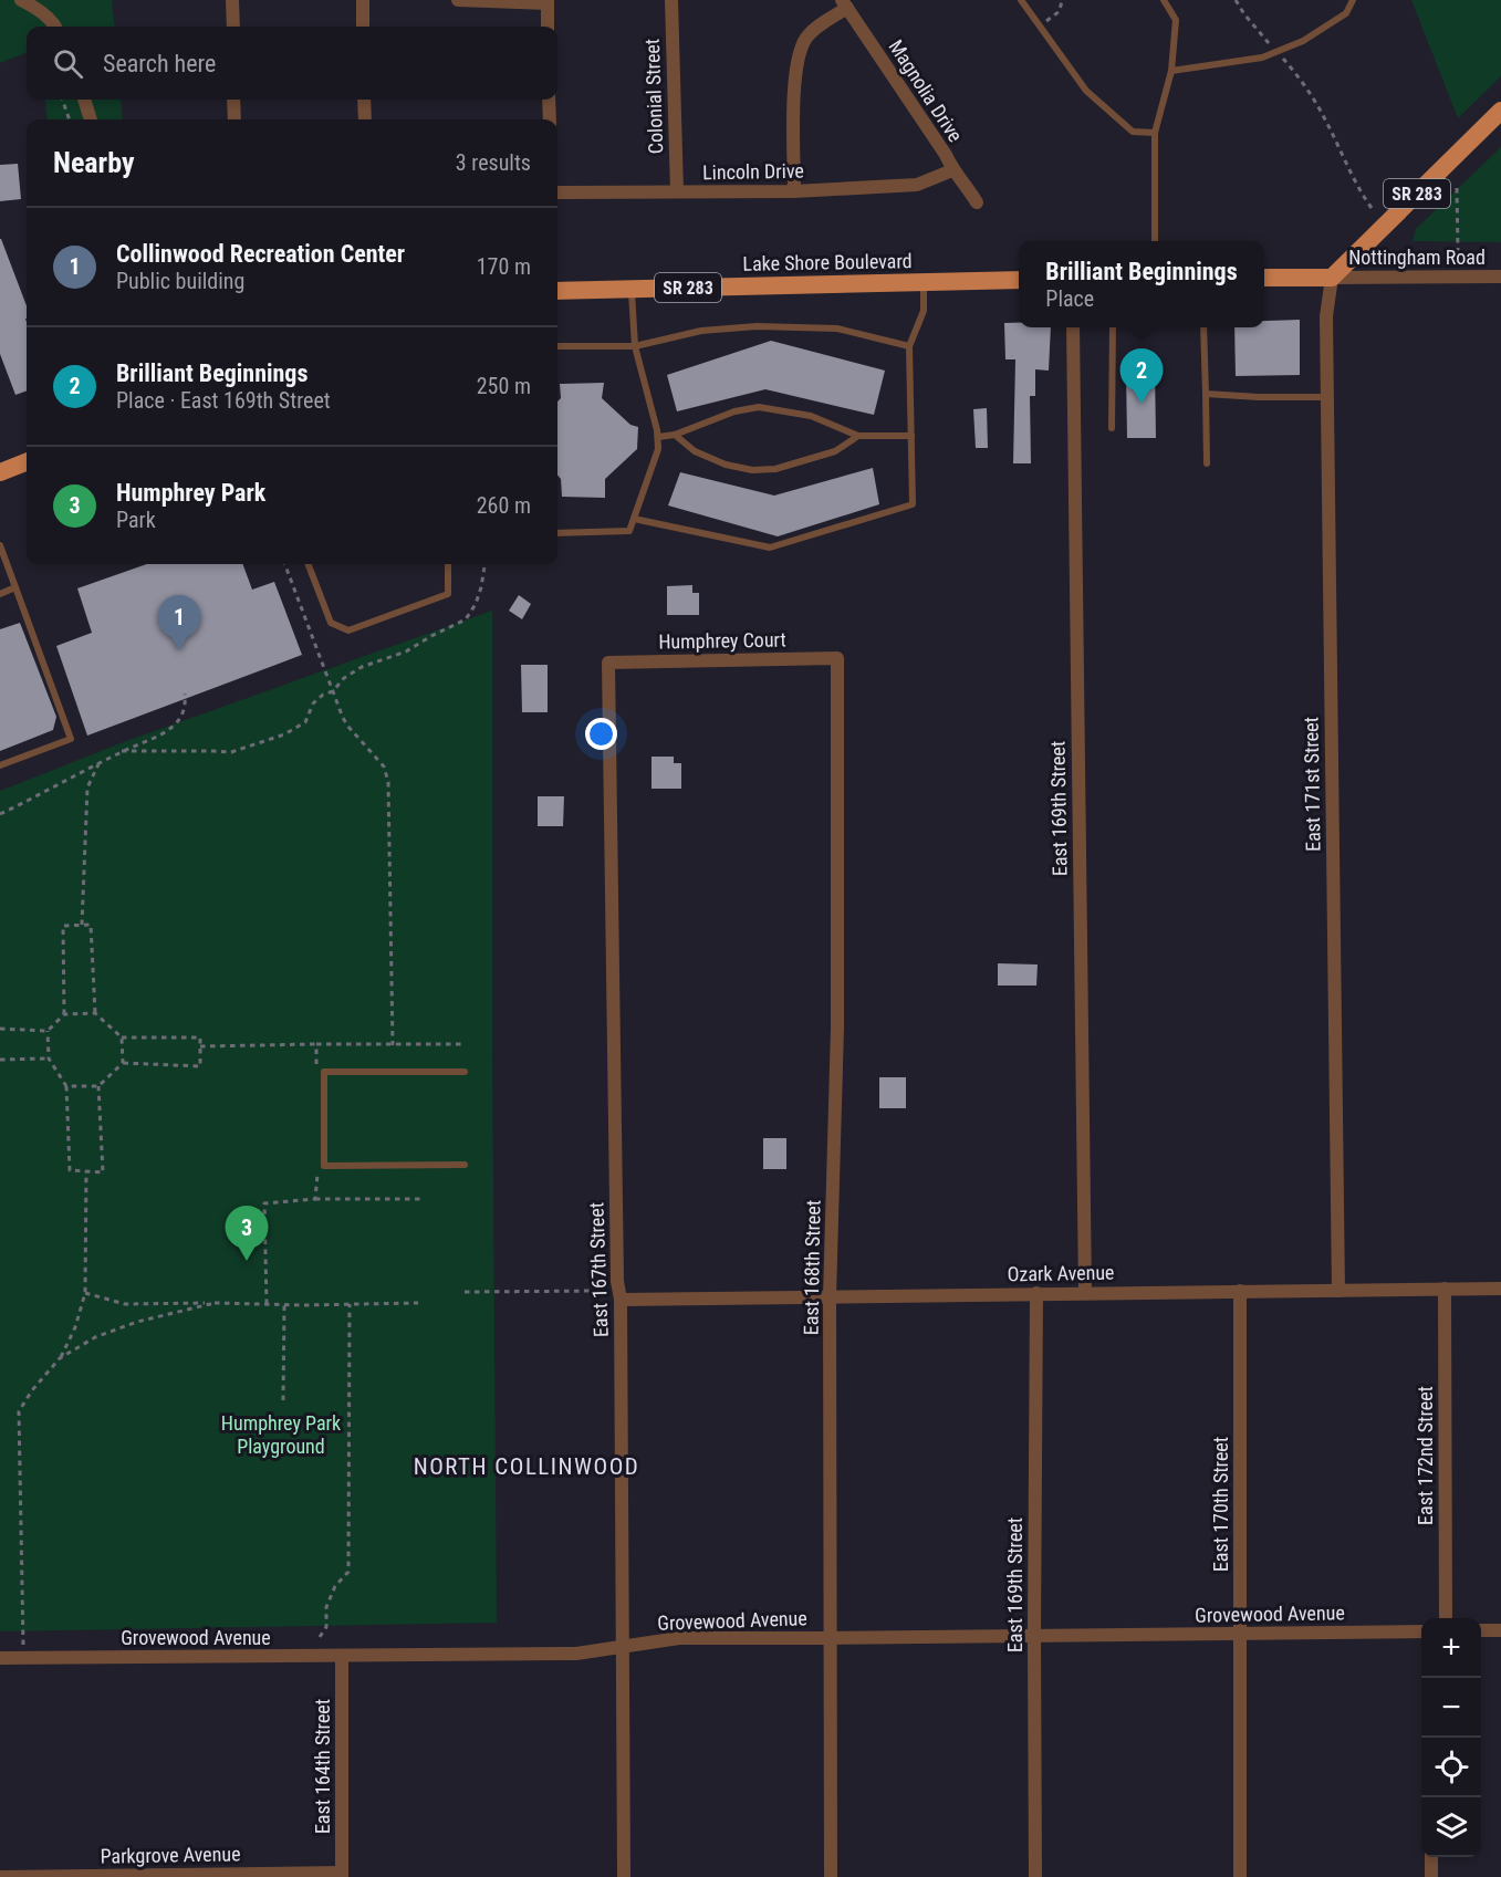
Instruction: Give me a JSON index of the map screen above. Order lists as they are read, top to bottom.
{
  "streets": {
    "main road": ["SR 283", "Lake Shore Boulevard"],
    "street": [
      "Magnolia Drive",
      "Colonial Street",
      "Lincoln Drive",
      "Nottingham Road",
      "Humphrey Court",
      "East 171st Street",
      "East 169th Street",
      "East 168th Street",
      "East 167th Street",
      "Ozark Avenue",
      "East 172nd Street",
      "East 170th Street",
      "Grovewood Avenue",
      "East 164th Street",
      "Parkgrove Avenue"
    ]
  },
  "crossings": [
    ["Magnolia Drive", "Lincoln Drive"],
    ["Colonial Street", "Lincoln Drive"],
    ["SR 283", "Nottingham Road"],
    ["SR 283", "East 171st Street"],
    ["Nottingham Road", "East 171st Street"],
    ["Humphrey Court", "East 168th Street"],
    ["Humphrey Court", "East 167th Street"],
    ["East 171st Street", "Ozark Avenue"],
    ["East 169th Street", "Ozark Avenue"],
    ["East 169th Street", "Grovewood Avenue"],
    ["East 168th Street", "Ozark Avenue"],
    ["East 168th Street", "Grovewood Avenue"],
    ["East 167th Street", "Ozark Avenue"],
    ["East 167th Street", "Grovewood Avenue"],
    ["Ozark Avenue", "East 172nd Street"],
    ["Ozark Avenue", "East 170th Street"],
    ["East 170th Street", "Grovewood Avenue"],
    ["Grovewood Avenue", "East 164th Street"],
    ["East 164th Street", "Parkgrove Avenue"]
  ],
  "districts": ["NORTH COLLINWOOD"],
  "parks": ["Humphrey Park Playground"],
  "page": {
    "search": "Search here",
    "heading": ["Nearby", "3 results"],
    "list": [
      {
        "mark": "1",
        "name": "Collinwood Recreation Center",
        "note": "Public building",
        "value": "170 m"
      },
      {
        "mark": "2",
        "name": "Brilliant Beginnings",
        "note": "Place · East 169th Street",
        "value": "250 m"
      },
      {
        "mark": "3",
        "name": "Humphrey Park",
        "note": "Park",
        "value": "260 m"
      }
    ],
    "popup": ["Brilliant Beginnings", "Place"],
    "pins": ["2", "1", "3"],
    "map_buttons": ["+", "−"]
  }
}
